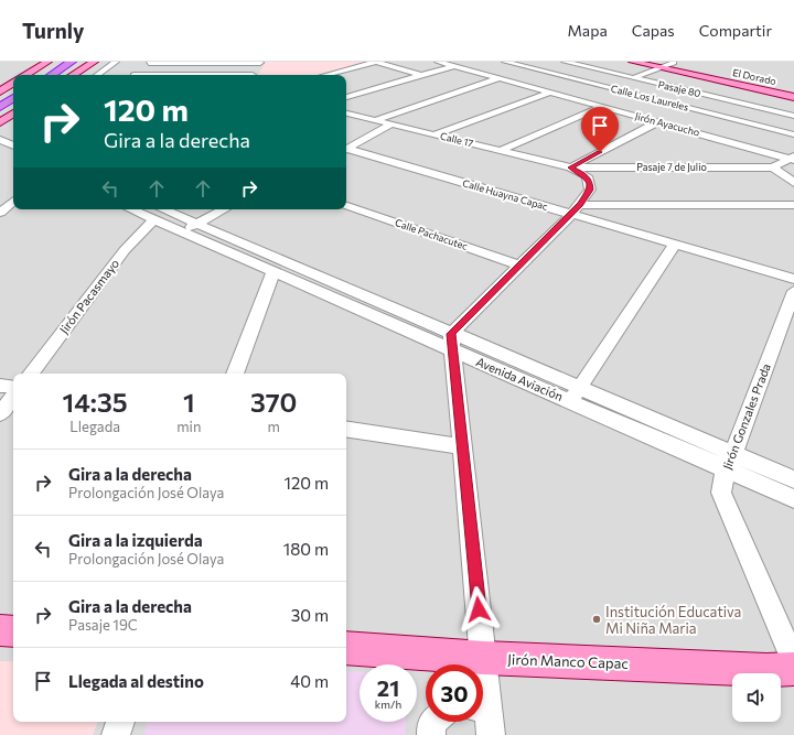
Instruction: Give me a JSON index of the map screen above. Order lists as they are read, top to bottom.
{
  "streets": {
    "main road": ["El Dorado", "Jirón Manco Capac"],
    "street": [
      "Pasaje 80",
      "Calle Los Laureles",
      "Jirón Ayacucho",
      "Calle 17",
      "Pasaje 7 de Julio",
      "Calle Huayna Capac",
      "Calle Pachacutec",
      "Jirón Pacasmayo",
      "Avenida Aviación",
      "Jirón Gonzales Prada"
    ]
  },
  "crossings": [
    ["Calle 17", "Pasaje 7 de Julio"],
    ["Jirón Pacasmayo", "Avenida Aviación"],
    ["Avenida Aviación", "Jirón Gonzales Prada"]
  ],
  "places": ["Institución Educativa Mi Niña Maria"],
  "page": {
    "header": "Turnly",
    "nav": ["Mapa", "Capas", "Compartir"],
    "turn": ["120 m", "Gira a la derecha"],
    "eta": [
      "14:35",
      "Llegada",
      "1",
      "min",
      "370",
      "m"
    ],
    "list": [
      {
        "name": "Gira a la derecha",
        "note": "Prolongación José Olaya",
        "value": "120 m"
      },
      {
        "name": "Gira a la izquierda",
        "note": "Prolongación José Olaya",
        "value": "180 m"
      },
      {
        "name": "Gira a la derecha",
        "note": "Pasaje 19C",
        "value": "30 m"
      },
      {
        "name": "Llegada al destino",
        "value": "40 m"
      }
    ],
    "speed": "21 km/h",
    "limit": "30"
  }
}
